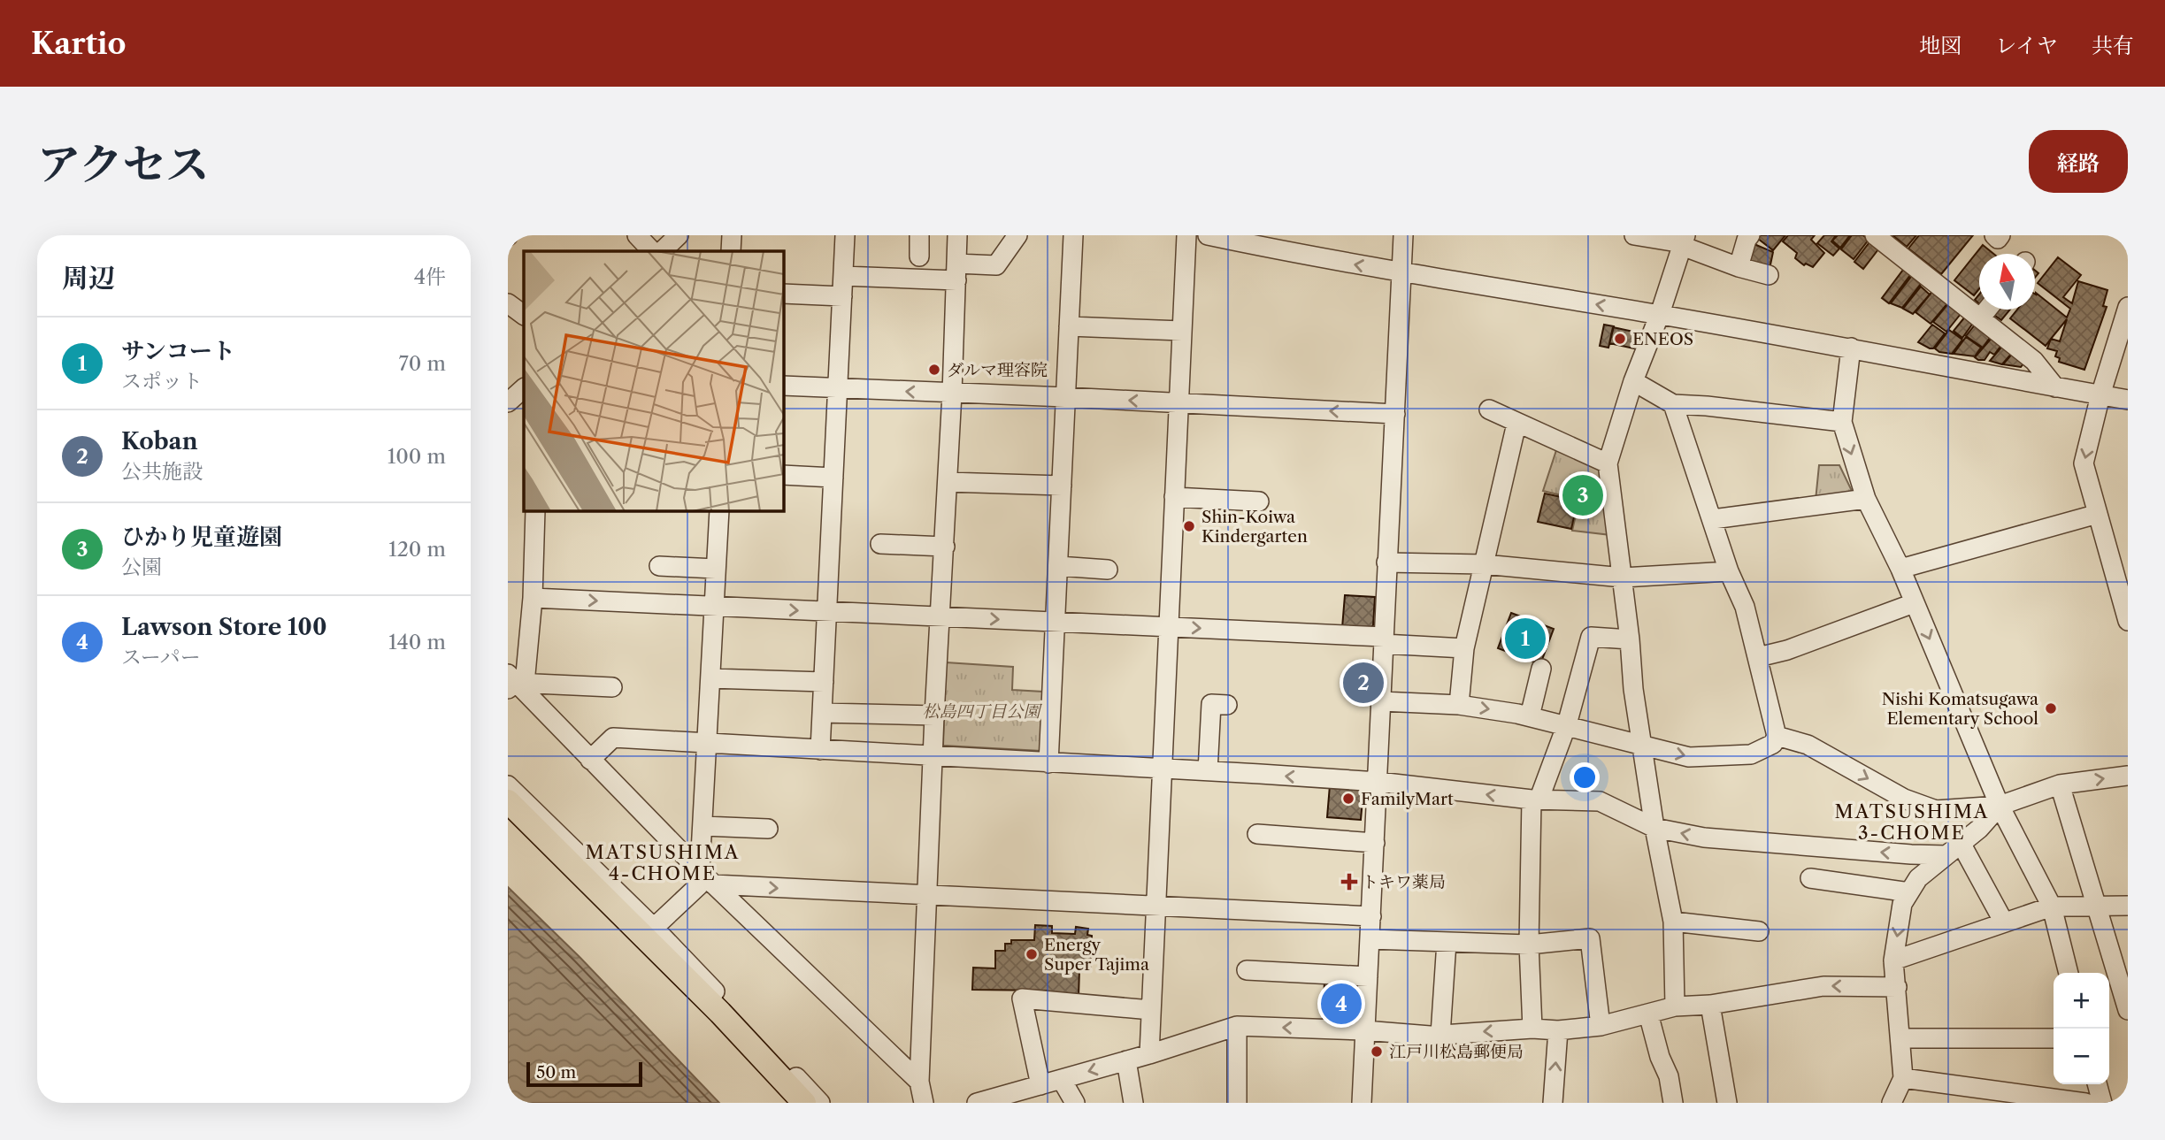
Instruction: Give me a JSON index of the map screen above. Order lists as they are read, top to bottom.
{
  "districts": ["MATSUSHIMA 3-CHOME", "MATSUSHIMA 4-CHOME"],
  "parks": ["松島四丁目公園"],
  "places": {
    "other": [
      "ENEOS",
      "ダルマ理容院",
      "Shin-Koiwa Kindergarten",
      "Nishi Komatsugawa Elementary School",
      "FamilyMart",
      "Energy Super Tajima",
      "江戸川松島郵便局"
    ],
    "health": ["トキワ薬局"]
  },
  "scale_bar": "50 m",
  "north": "top",
  "page": {
    "header": "Kartio",
    "nav": ["地図", "レイヤ", "共有"],
    "title": "アクセス",
    "buttons": "経路",
    "heading": ["周辺", "4件"],
    "list": [
      {
        "mark": "1",
        "name": "サンコート",
        "note": "スポット",
        "value": "70 m"
      },
      {
        "mark": "2",
        "name": "Koban",
        "note": "公共施設",
        "value": "100 m"
      },
      {
        "mark": "3",
        "name": "ひかり児童遊園",
        "note": "公園",
        "value": "120 m"
      },
      {
        "mark": "4",
        "name": "Lawson Store 100",
        "note": "スーパー",
        "value": "140 m"
      }
    ],
    "pins": [
      "3",
      "1",
      "2",
      "4"
    ],
    "map_buttons": ["+", "−"],
    "scale": "50 m"
  }
}
